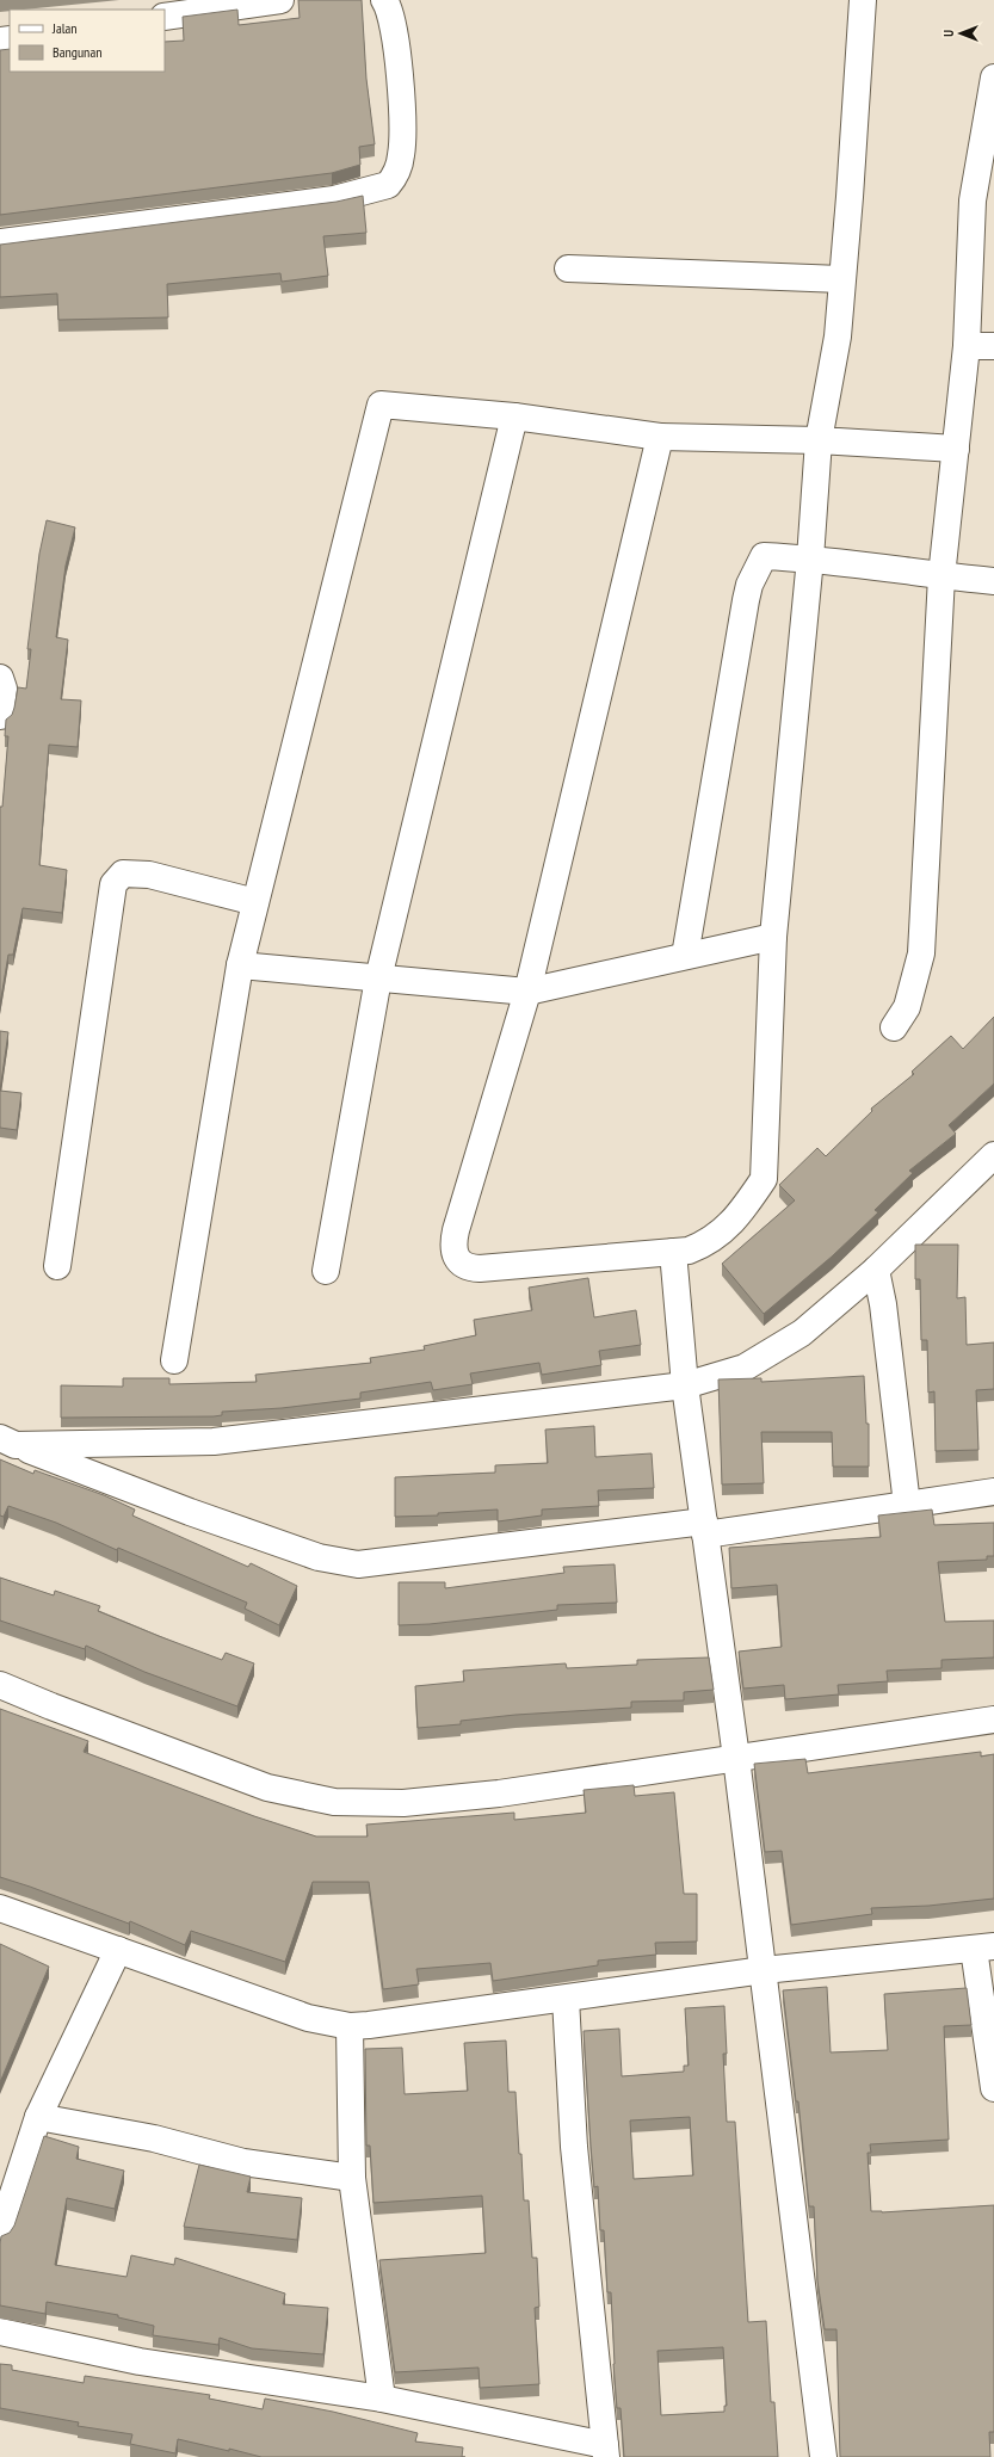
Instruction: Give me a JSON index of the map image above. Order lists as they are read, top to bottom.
{
  "legend": ["Jalan", "Bangunan"],
  "north": "left"
}
